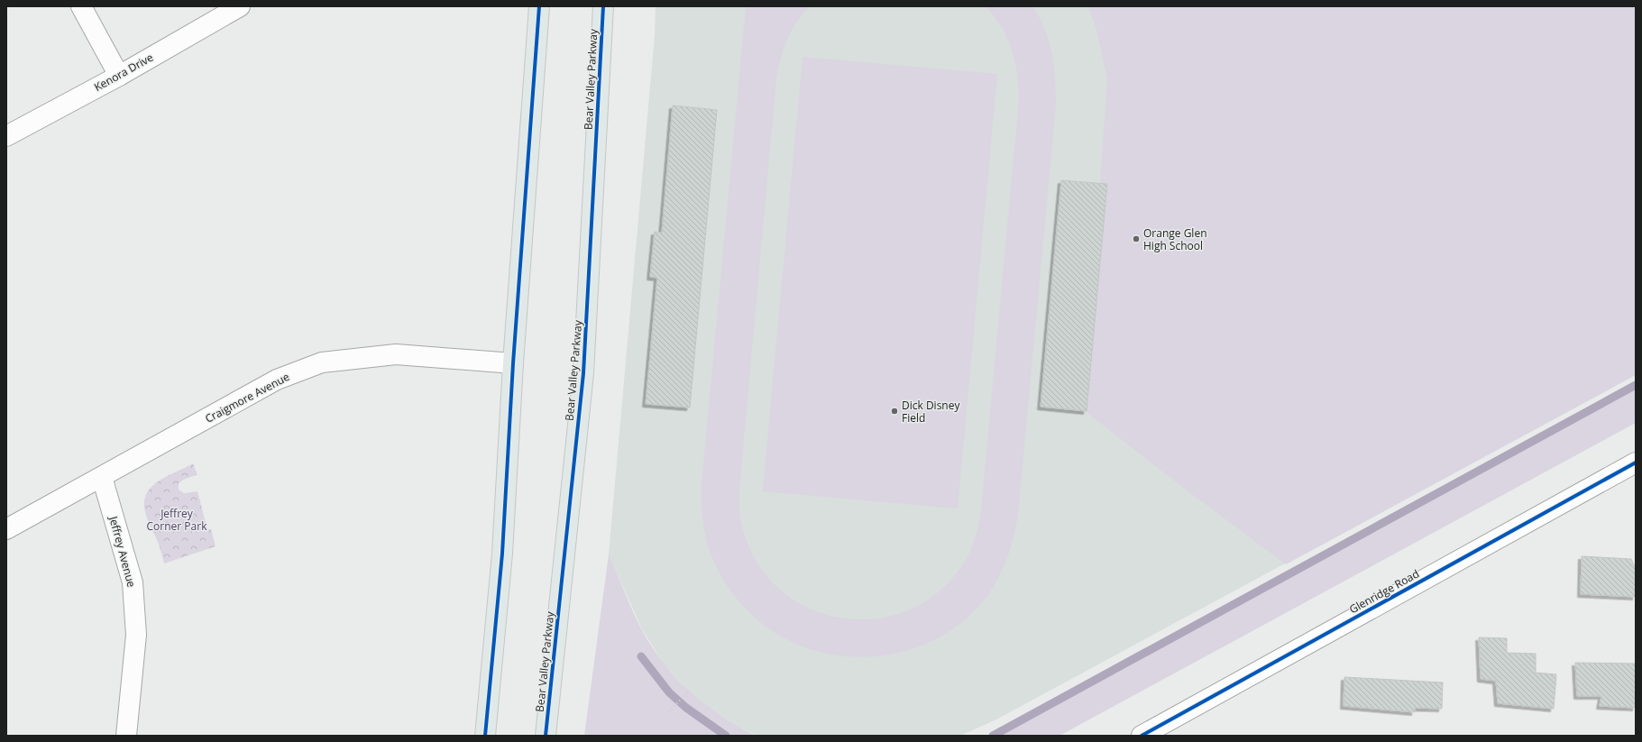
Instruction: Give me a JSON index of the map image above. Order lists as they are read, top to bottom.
{
  "streets": {
    "main road": ["Bear Valley Parkway"],
    "street": [
      "Kenora Drive",
      "Craigmore Avenue",
      "Jeffrey Avenue",
      "Glenridge Road"
    ]
  },
  "crossings": [
    ["Craigmore Avenue", "Jeffrey Avenue"]
  ],
  "parks": ["Jeffrey Corner Park"],
  "places": ["Orange Glen High School", "Dick Disney Field"]
}
